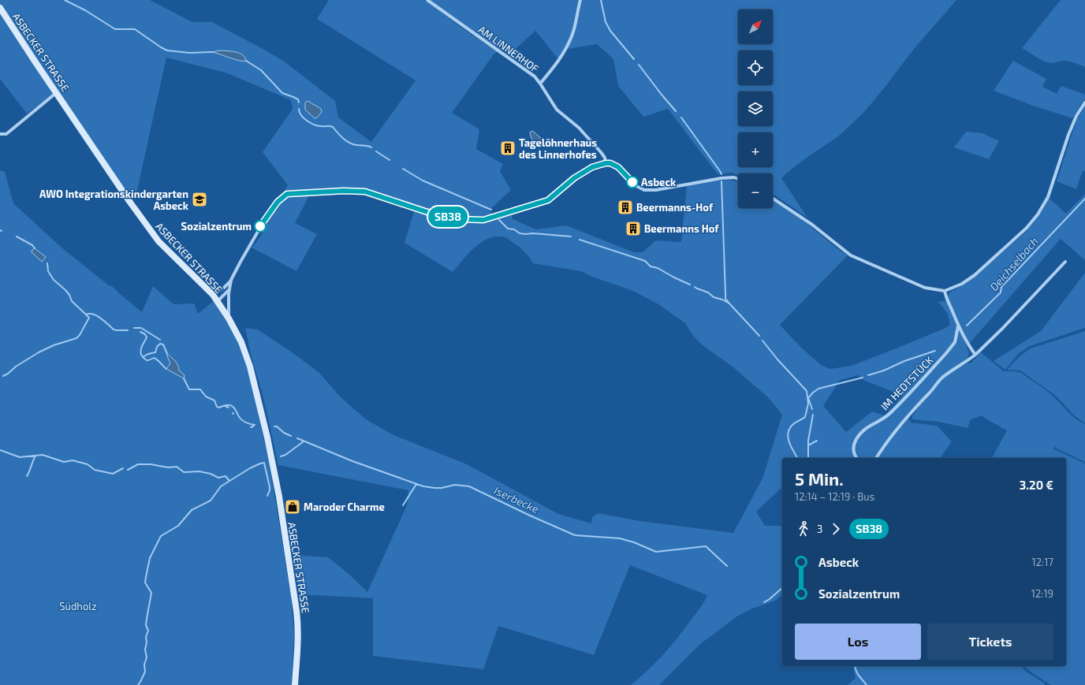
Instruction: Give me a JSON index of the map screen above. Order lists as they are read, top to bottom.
{
  "streets": {
    "main road": ["ASBECKER STRASSE"],
    "street": ["AM LINNERHOF", "IM HEDTSTÜCK"]
  },
  "water": ["Deichselbach", "Iserbecke"],
  "parks": ["Südholz"],
  "places": {
    "building": ["Tagelöhnerhaus des Linnerhofes", "Beermanns-Hof", "Beermanns Hof"],
    "other": ["Asbeck", "Sozialzentrum"],
    "school or university": ["AWO Integrationskindergarten Asbeck"],
    "shop": ["Maroder Charme"]
  },
  "lines": ["bus line SB38"],
  "north": "top right",
  "page": {
    "on_map": "SB38",
    "map_buttons": ["+", "−"],
    "heading": ["5 Min.", "12:14 – 12:19 · Bus", "3.20 €"],
    "legs": ["3", "SB38"],
    "list": [
      {
        "name": "Asbeck",
        "value": "12:17"
      },
      {
        "name": "Sozialzentrum",
        "value": "12:19"
      }
    ],
    "buttons": ["Los", "Tickets"]
  }
}
